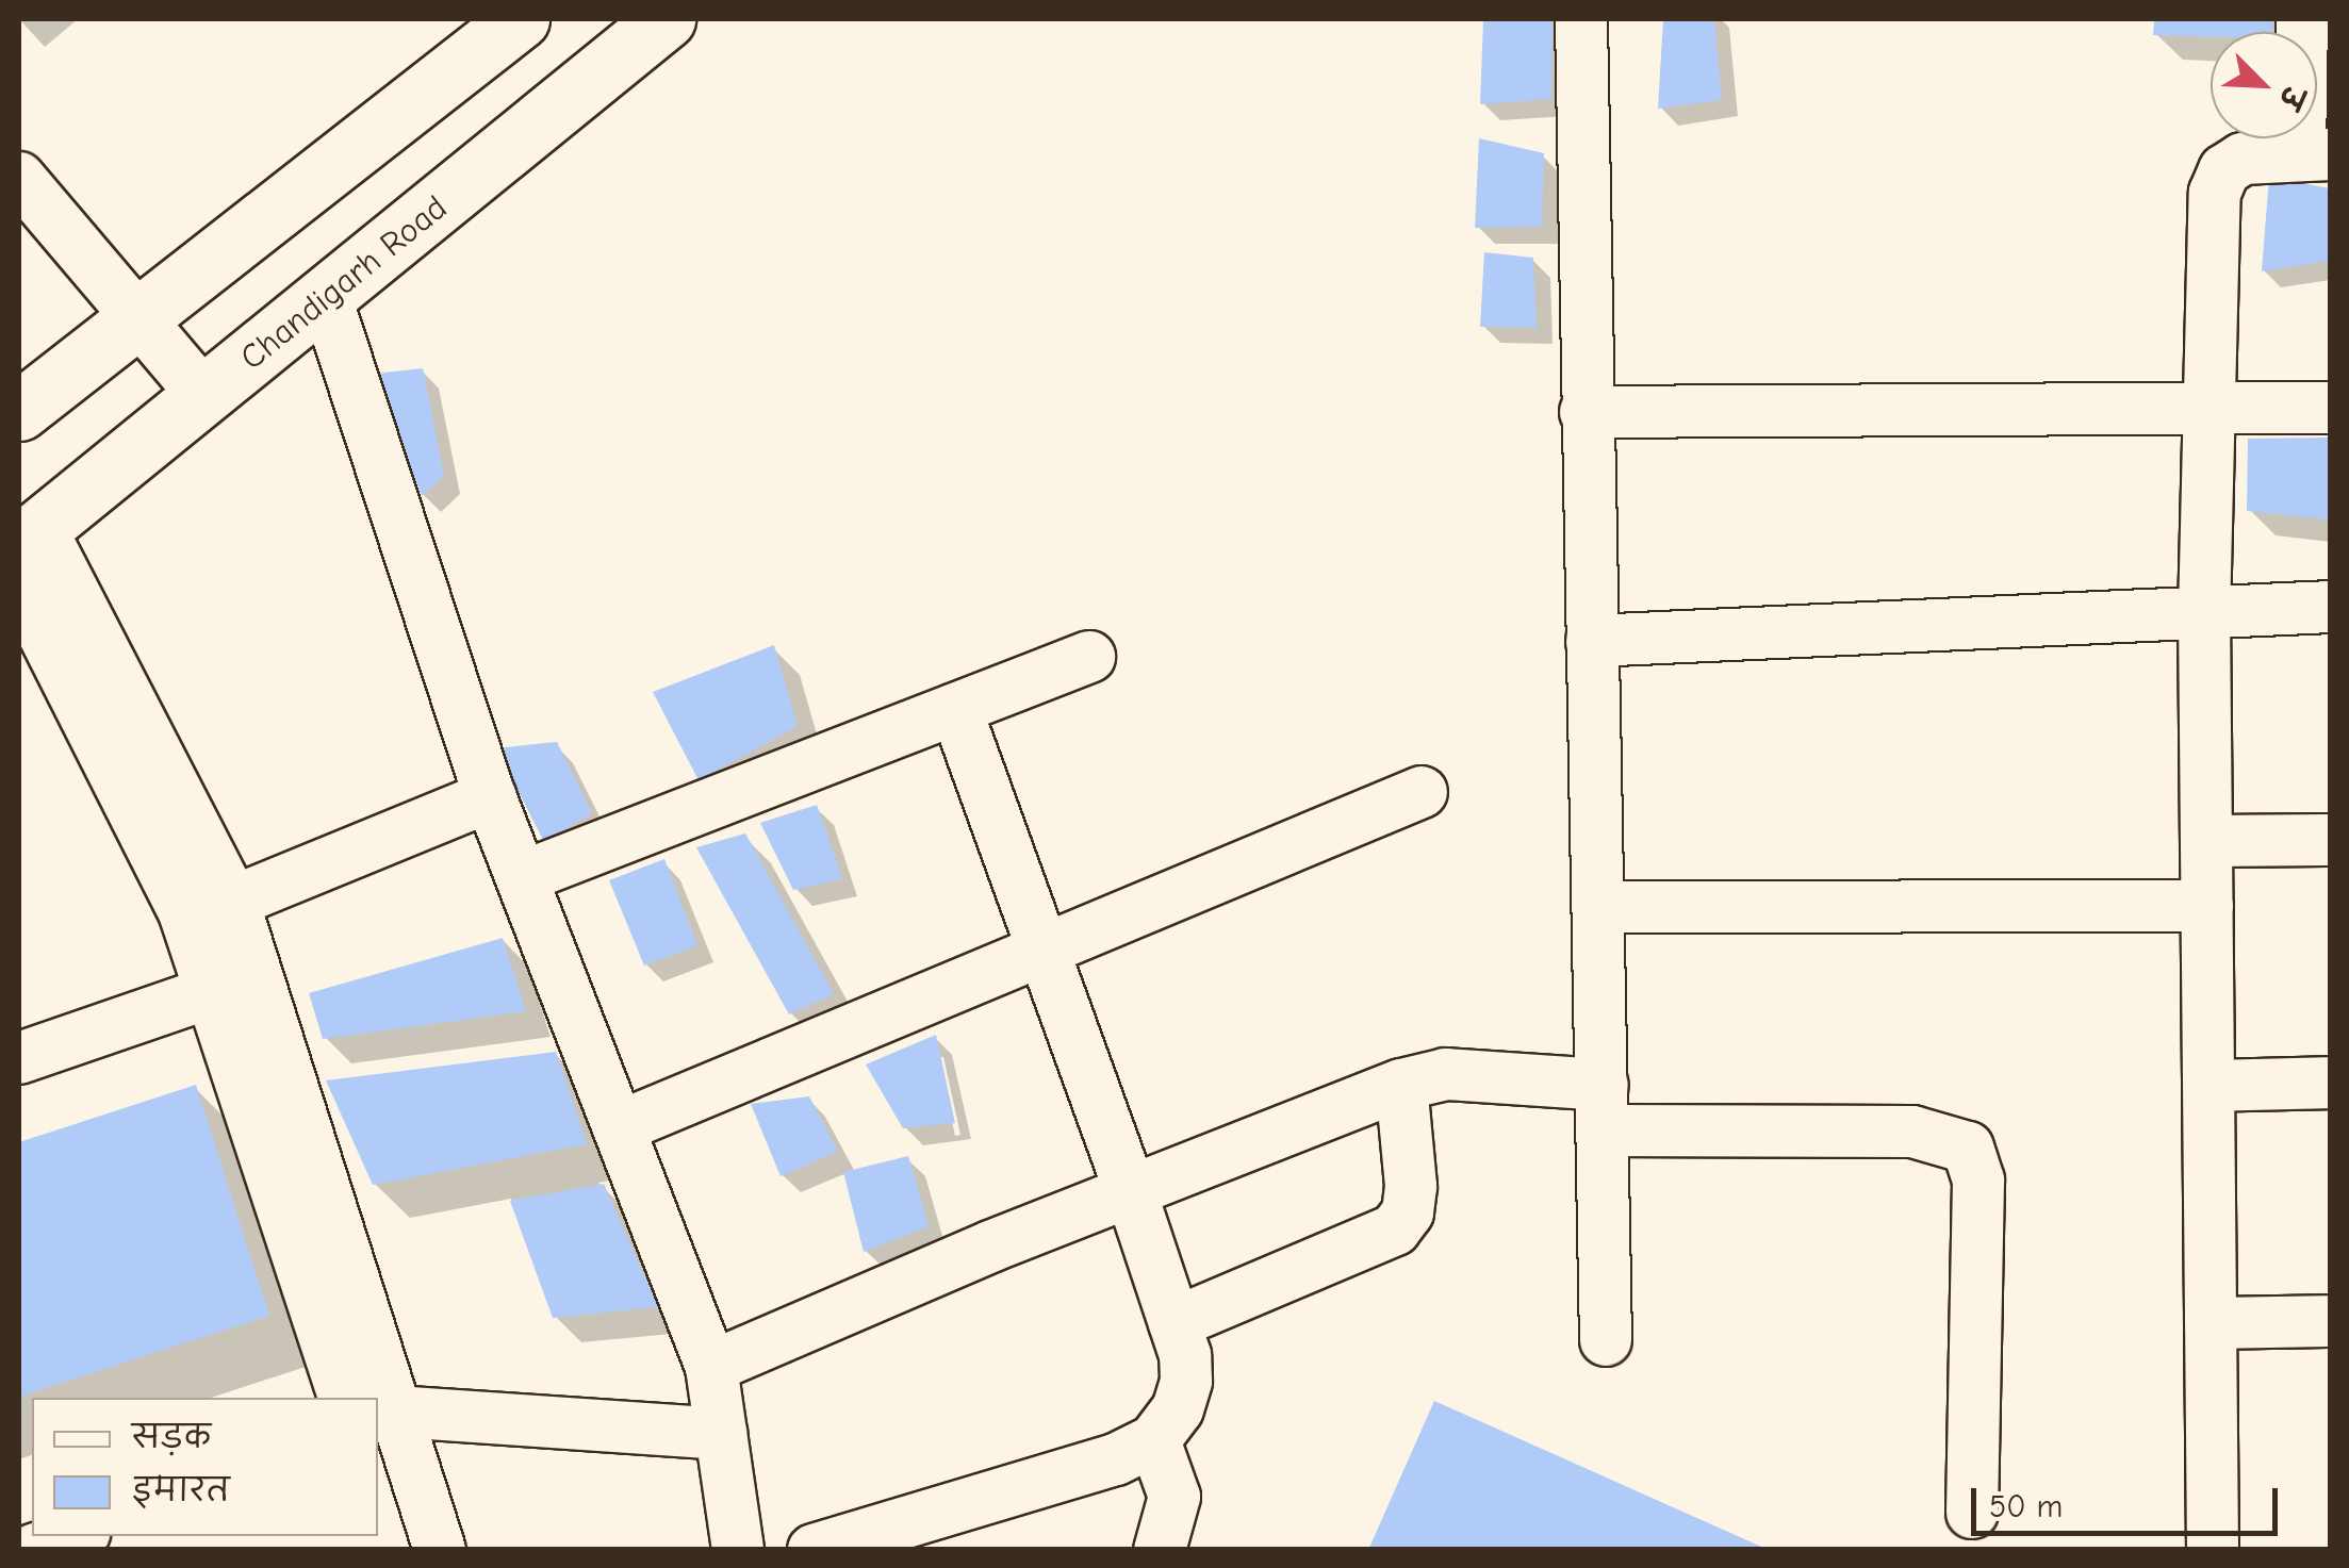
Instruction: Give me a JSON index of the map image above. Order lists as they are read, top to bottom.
{
  "streets": {
    "main road": ["Chandigarh Road"]
  },
  "legend": ["सड़क", "इमारत"],
  "scale_bar": "50 m",
  "north": "bottom right"
}
